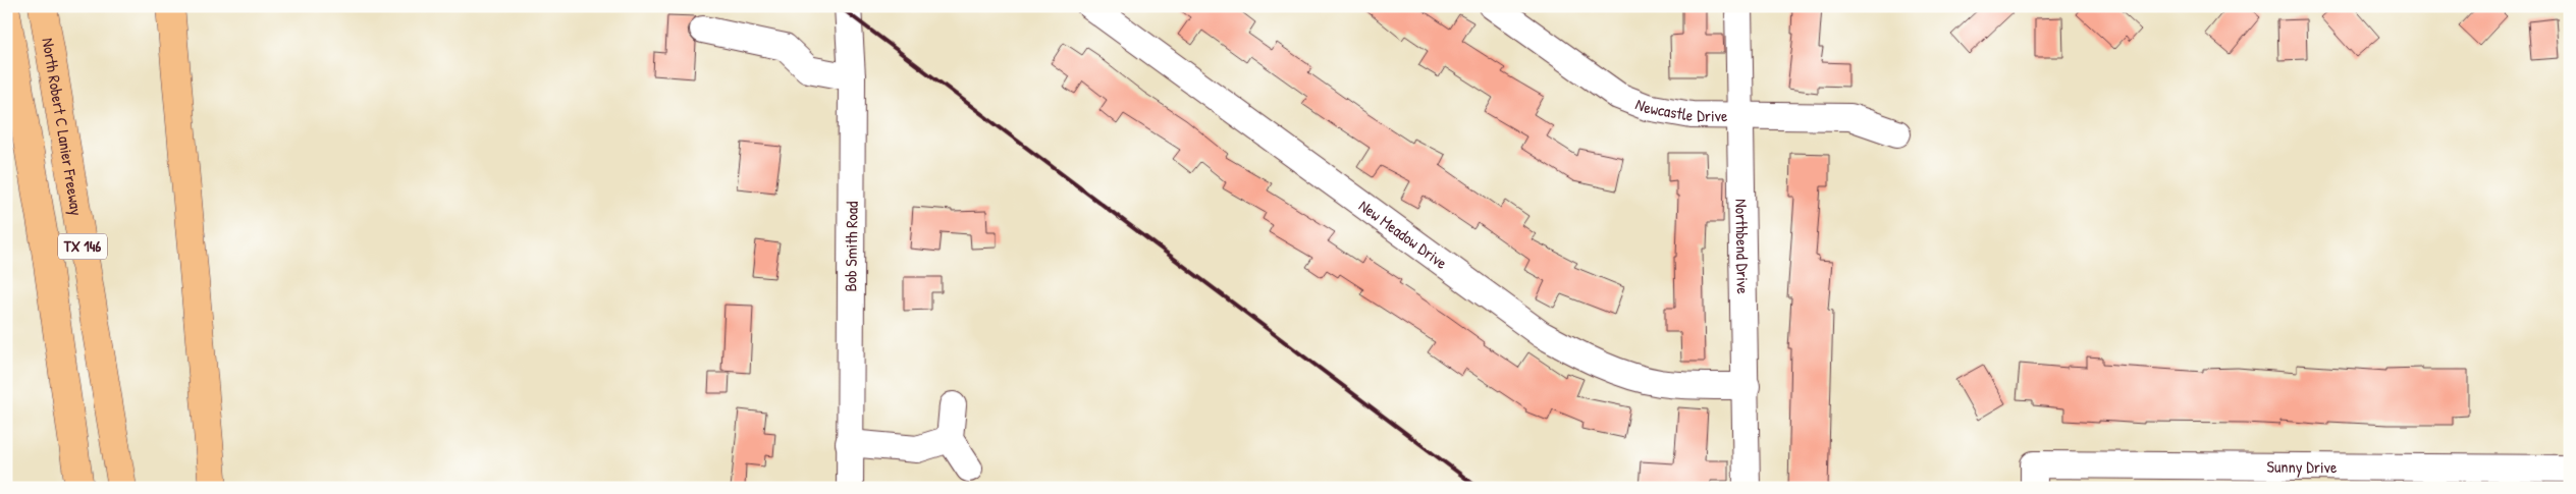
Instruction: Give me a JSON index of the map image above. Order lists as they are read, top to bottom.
{
  "streets": {
    "main road": ["North Robert C Lanier Freeway", "TX 146"],
    "street": [
      "Newcastle Drive",
      "New Meadow Drive",
      "Bob Smith Road",
      "Northbend Drive",
      "Sunny Drive"
    ]
  },
  "crossings": [
    ["Newcastle Drive", "Northbend Drive"],
    ["New Meadow Drive", "Northbend Drive"]
  ]
}
